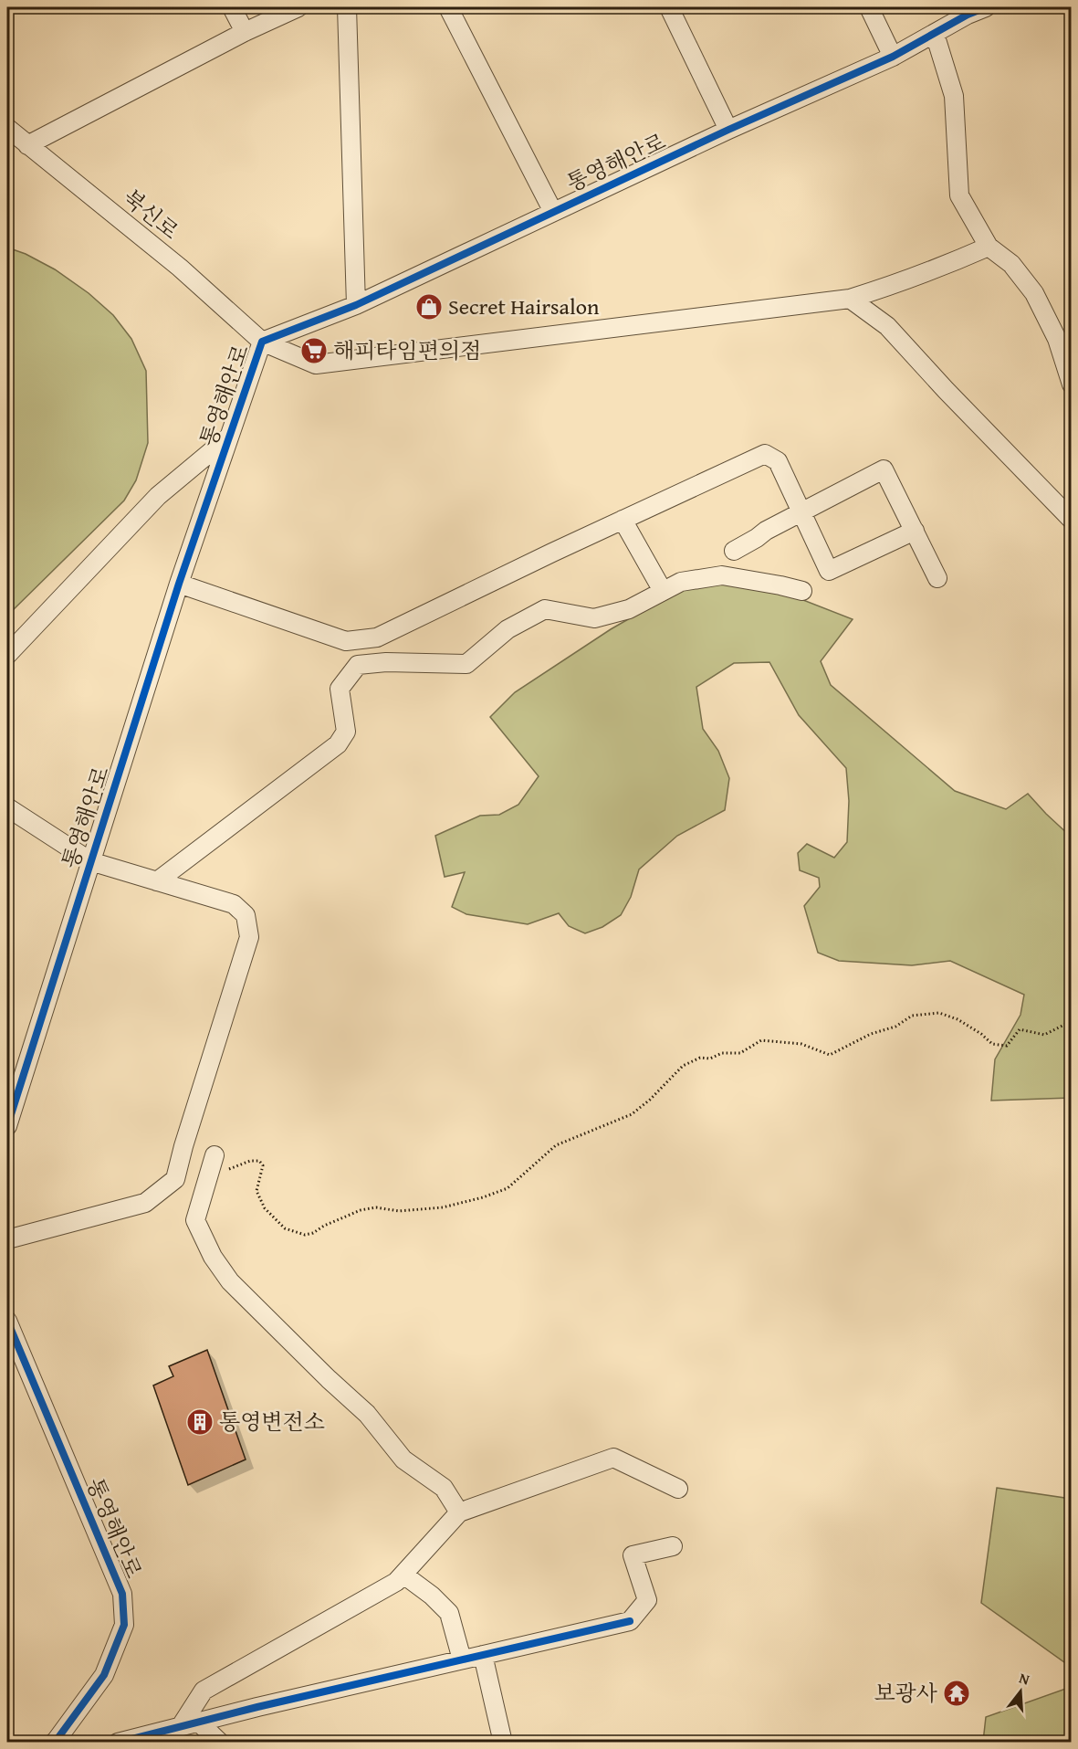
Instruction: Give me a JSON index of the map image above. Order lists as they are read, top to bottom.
{
  "streets": {
    "street": ["통영해안로", "북신로"]
  },
  "crossings": [
    ["통영해안로", "북신로"]
  ],
  "places": {
    "shop": ["Secret Hairsalon"],
    "supermarket": ["해피타임편의점"],
    "building": ["통영변전소"],
    "temple": ["보광사"]
  },
  "north": "top"
}
